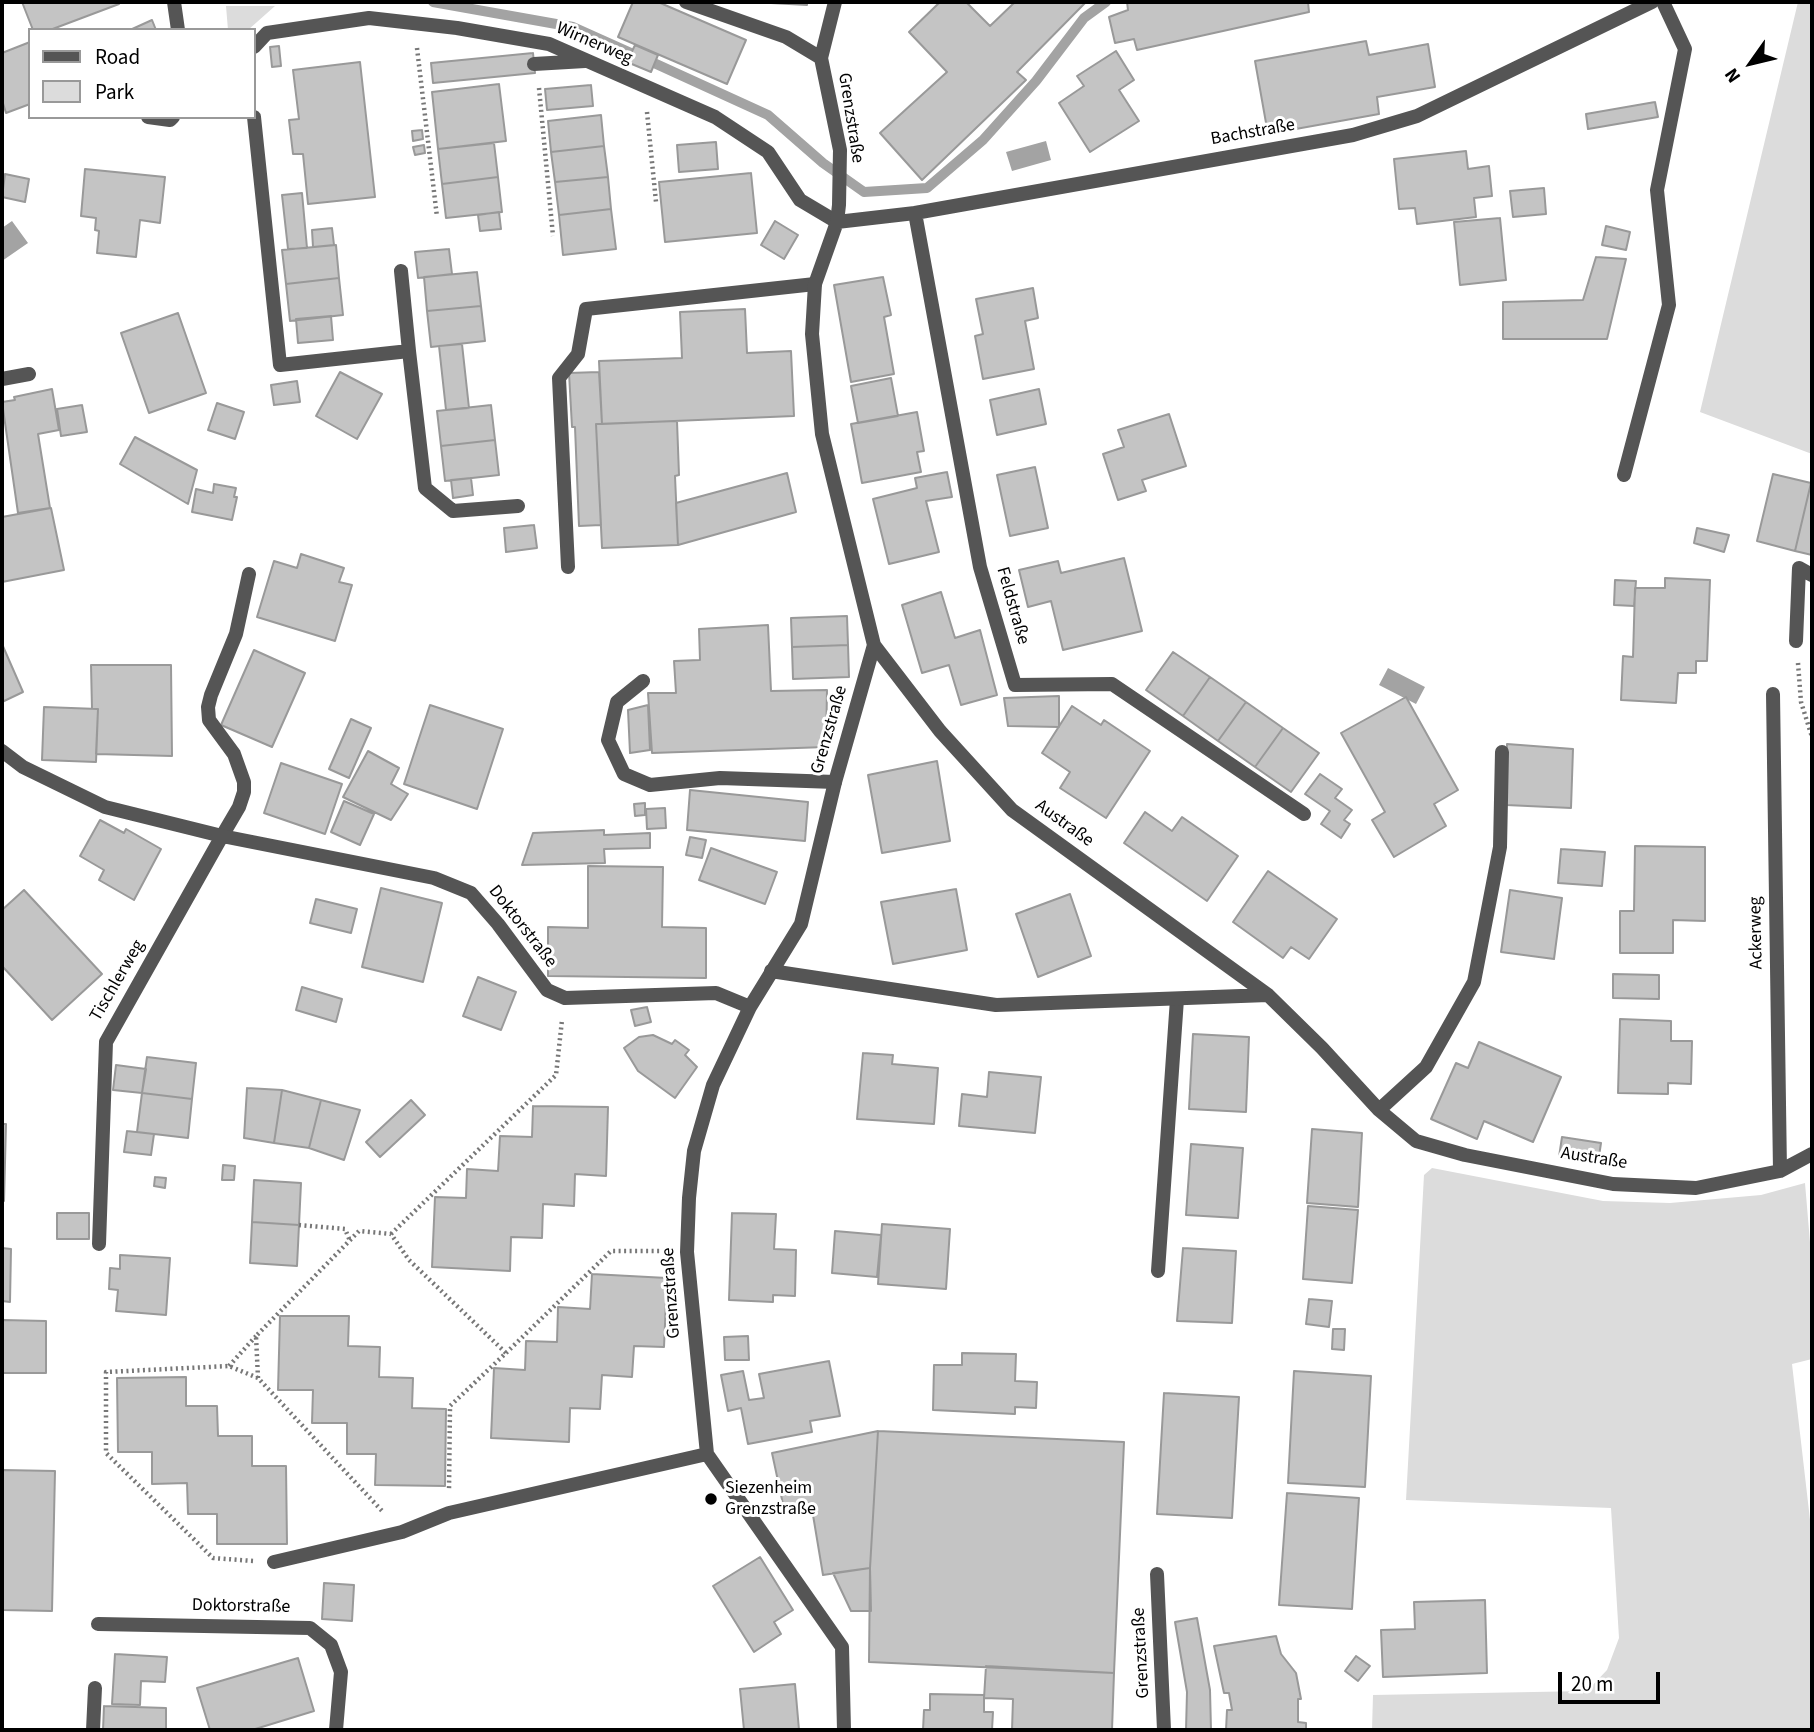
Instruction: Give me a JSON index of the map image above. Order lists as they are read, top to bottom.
{
  "streets": {
    "street": [
      "Wirnerweg",
      "Grenzstraße",
      "Bachstraße",
      "Feldstraße",
      "Austraße",
      "Doktorstraße",
      "Ackerweg",
      "Tischlerweg"
    ]
  },
  "crossings": [
    ["Wirnerweg", "Grenzstraße"],
    ["Wirnerweg", "Bachstraße"],
    ["Grenzstraße", "Bachstraße"],
    ["Grenzstraße", "Austraße"],
    ["Bachstraße", "Feldstraße"],
    ["Austraße", "Ackerweg"],
    ["Doktorstraße", "Tischlerweg"]
  ],
  "places": ["Siezenheim Grenzstraße"],
  "legend": ["Road", "Park"],
  "scale_bar": "20 m",
  "north": "bottom left"
}
